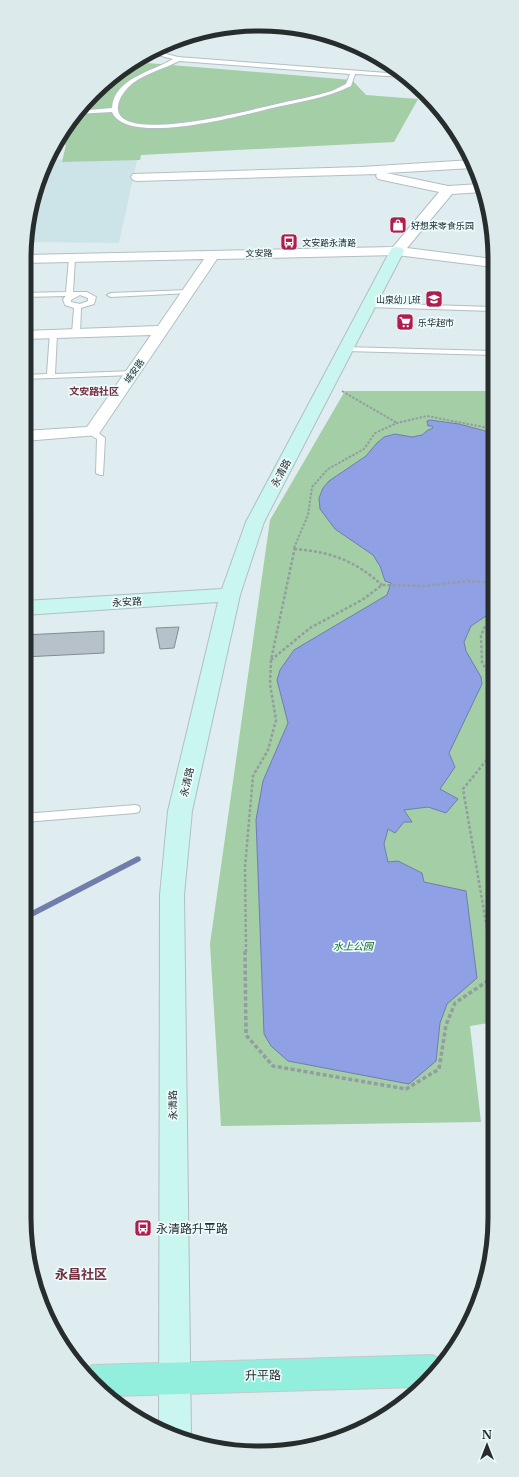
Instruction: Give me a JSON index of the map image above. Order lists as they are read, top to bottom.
{
  "streets": {
    "main road": ["升平路"],
    "street": [
      "文安路",
      "城安路",
      "永清路",
      "永安路"
    ]
  },
  "crossings": [
    ["文安路", "城安路"],
    ["文安路", "永清路"],
    ["永清路", "永安路"],
    ["永清路", "升平路"]
  ],
  "districts": ["文安路社区", "永昌社区"],
  "parks": ["水上公园"],
  "places": {
    "shop": ["好想来零食乐园"],
    "bus stop": ["文安路永清路", "永清路升平路"],
    "school or university": ["山泉幼儿班"],
    "supermarket": ["乐华超市"]
  },
  "north": "top"
}
